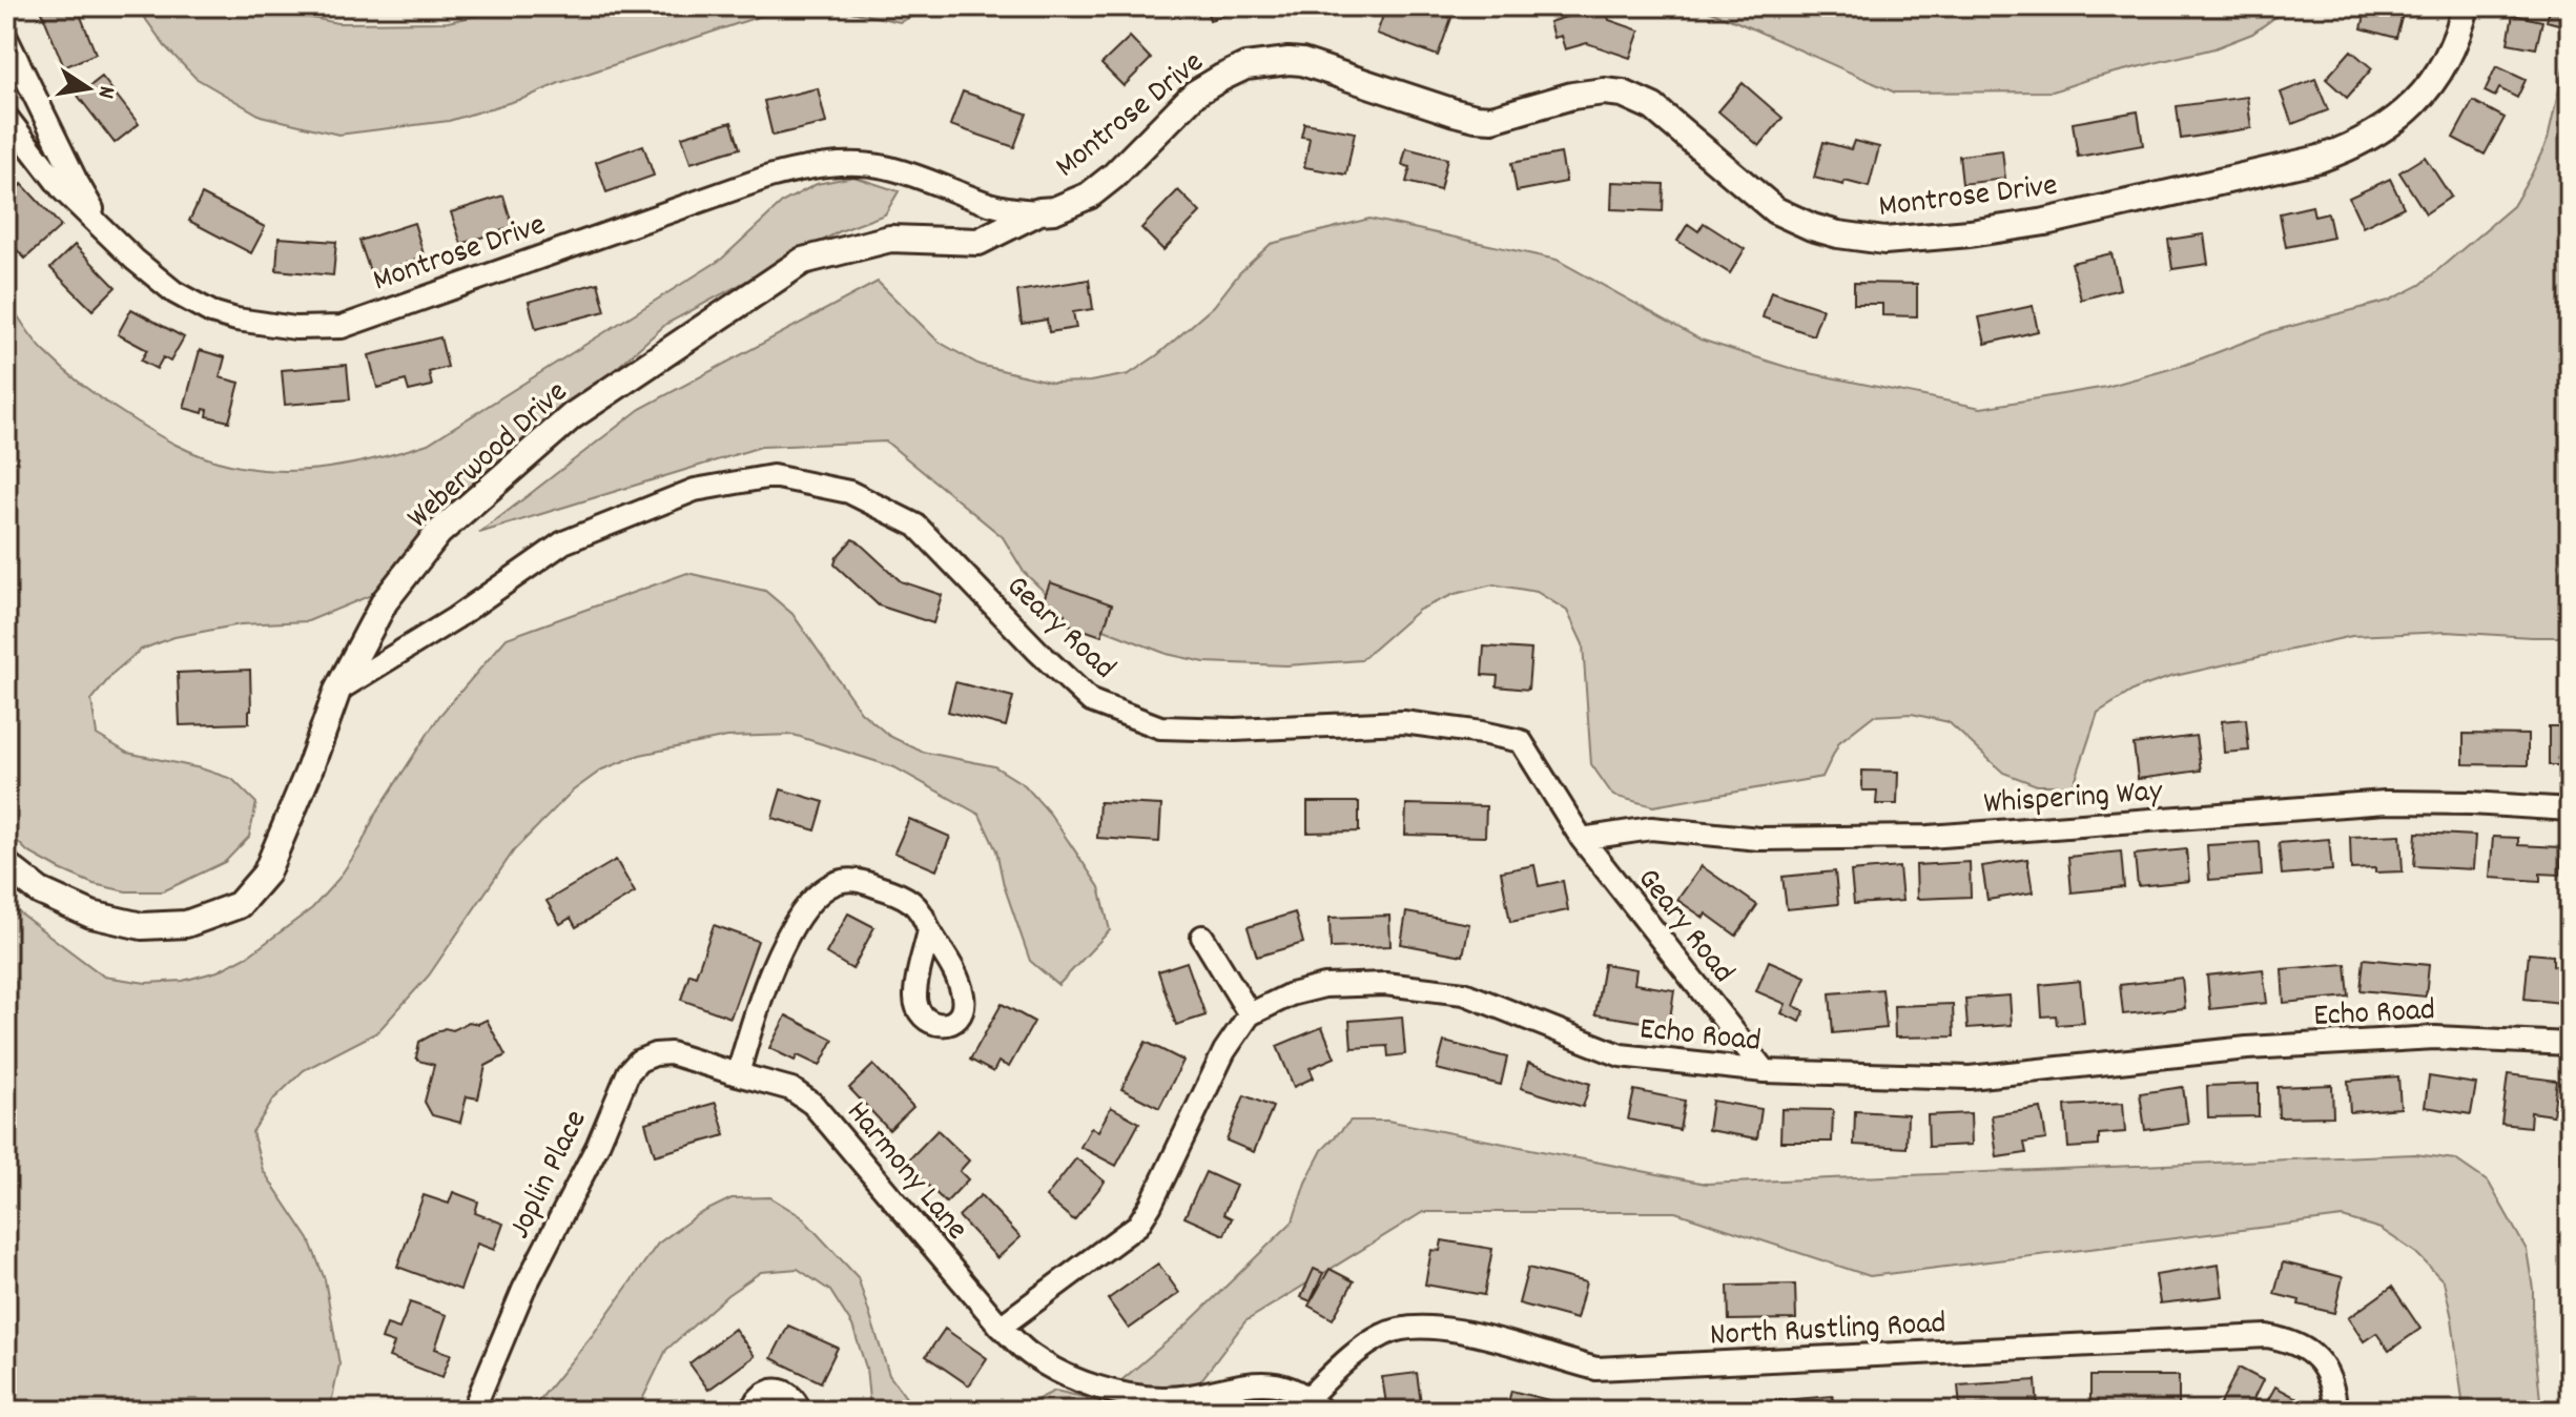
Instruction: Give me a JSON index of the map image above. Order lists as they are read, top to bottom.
{
  "streets": {
    "street": [
      "Montrose Drive",
      "Weberwood Drive",
      "Geary Road",
      "Whispering Way",
      "Echo Road",
      "Harmony Lane",
      "Joplin Place",
      "North Rustling Road"
    ]
  },
  "crossings": [
    ["Montrose Drive", "Weberwood Drive"],
    ["Weberwood Drive", "Geary Road"],
    ["Geary Road", "Whispering Way"],
    ["Geary Road", "Echo Road"],
    ["Echo Road", "Harmony Lane"],
    ["Harmony Lane", "Joplin Place"],
    ["Harmony Lane", "North Rustling Road"]
  ],
  "north": "right"
}
